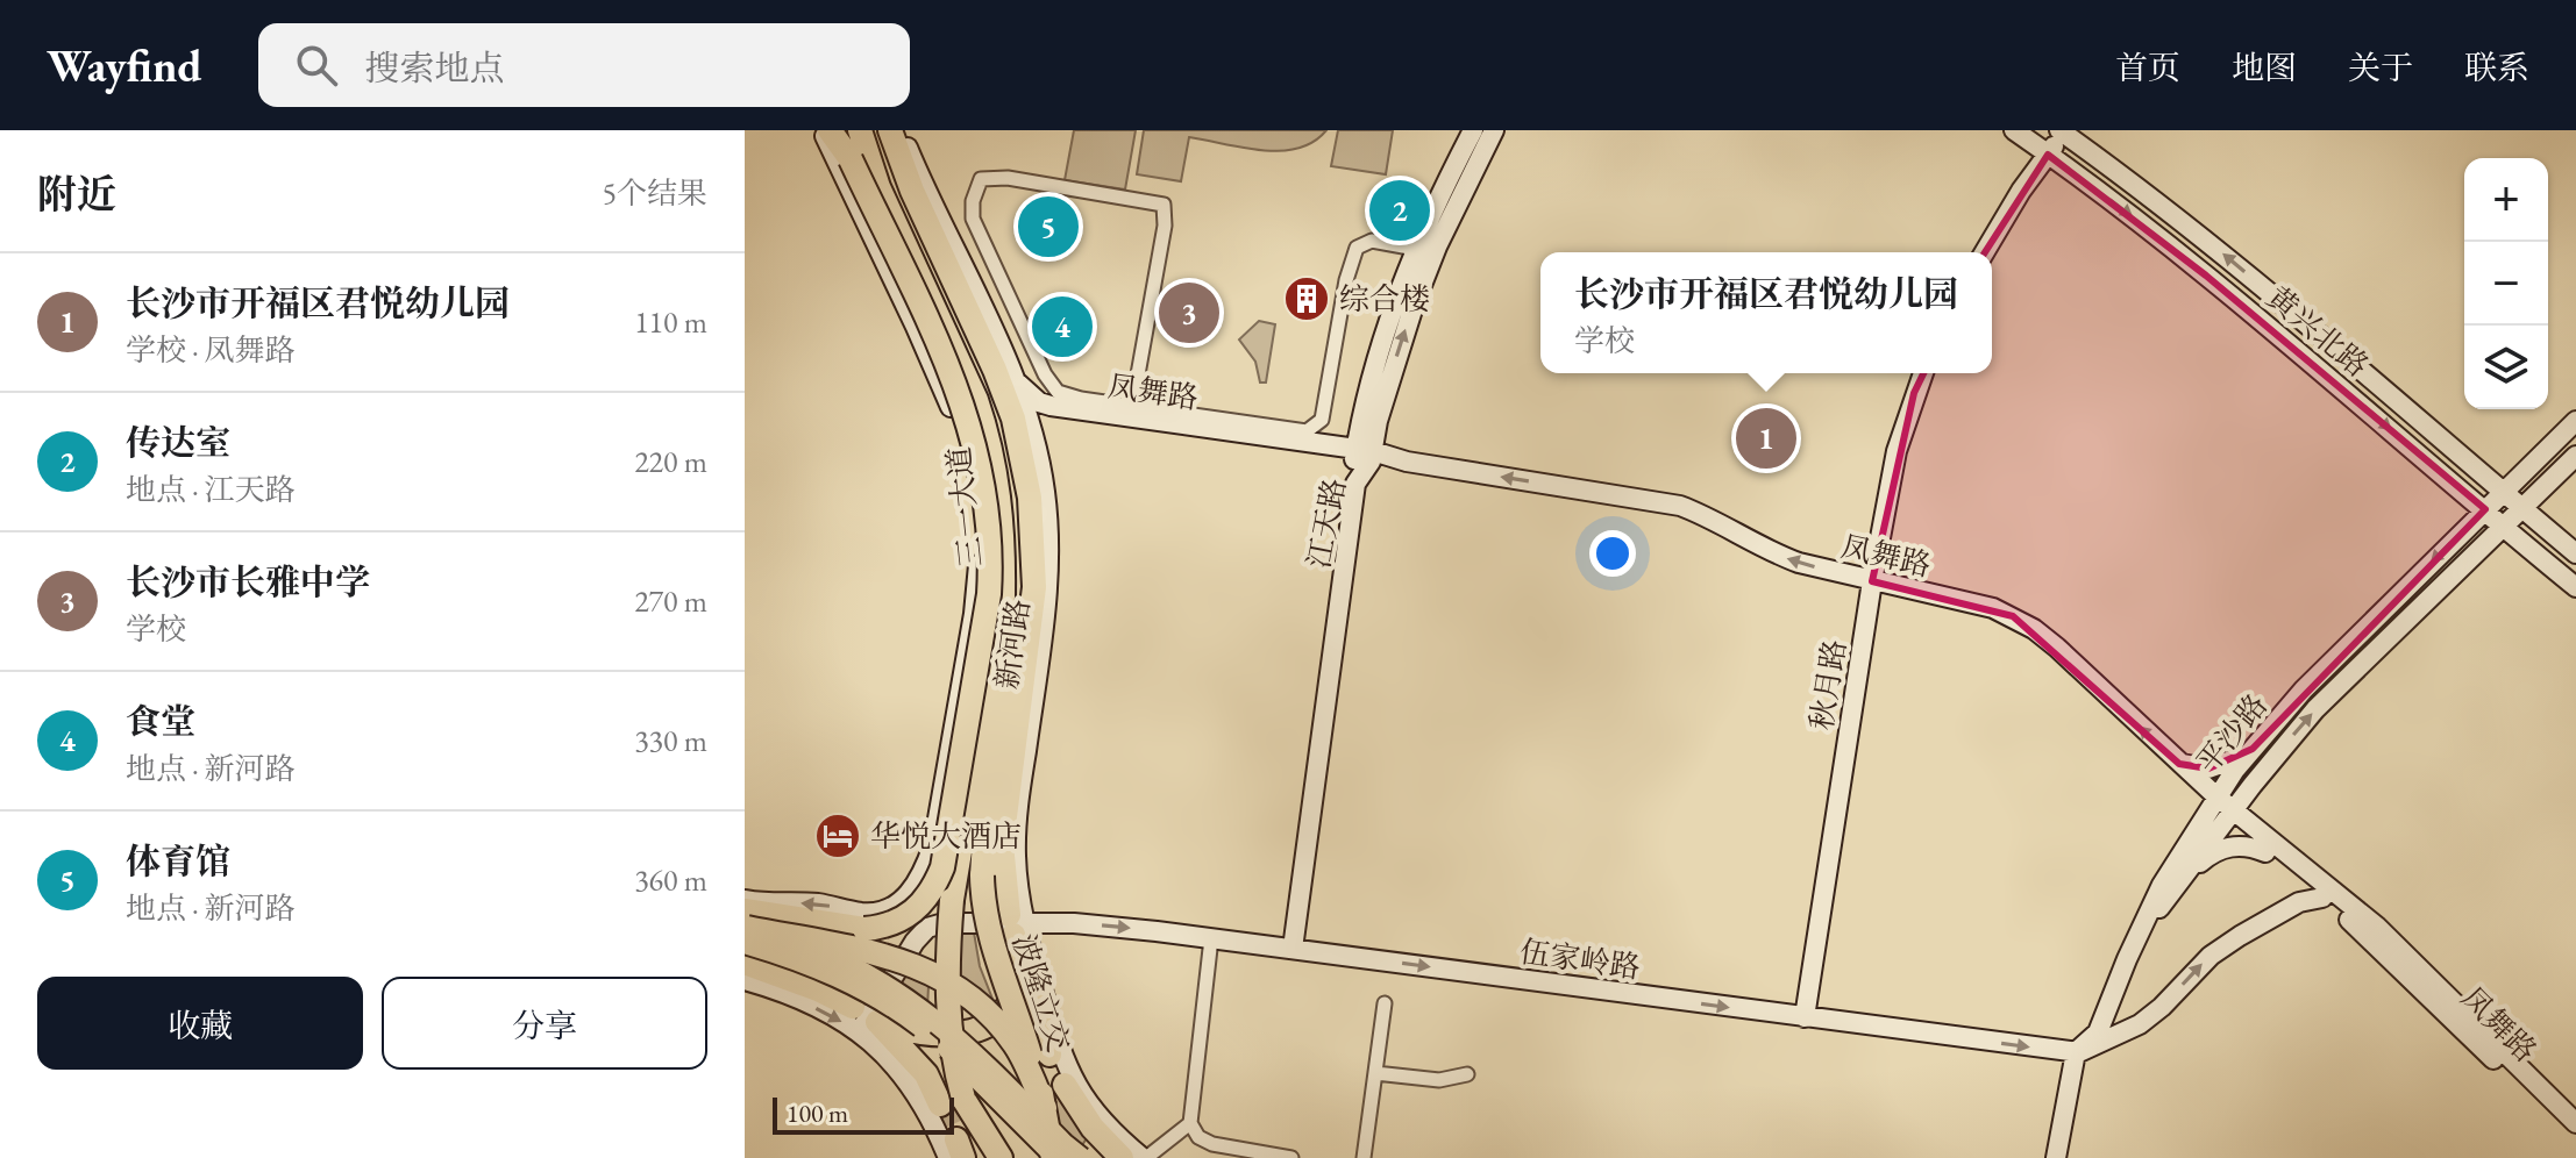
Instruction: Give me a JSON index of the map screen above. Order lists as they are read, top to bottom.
{
  "streets": {
    "highway": ["三一大道", "波隆立交"],
    "street": [
      "黄兴北路",
      "凤舞路",
      "江天路",
      "新河路",
      "秋月路",
      "平沙路",
      "伍家岭路"
    ]
  },
  "crossings": [
    ["黄兴北路", "平沙路"],
    ["凤舞路", "江天路"],
    ["凤舞路", "新河路"],
    ["凤舞路", "秋月路"],
    ["凤舞路", "平沙路"],
    ["三一大道", "波隆立交"],
    ["江天路", "伍家岭路"],
    ["新河路", "伍家岭路"],
    ["秋月路", "伍家岭路"],
    ["平沙路", "伍家岭路"]
  ],
  "one_way": ["伍家岭路"],
  "places": {
    "building": ["综合楼"],
    "hotel": ["华悦大酒店"]
  },
  "scale_bar": "100 m",
  "page": {
    "header": "Wayfind",
    "search": "搜索地点",
    "nav": [
      "首页",
      "地图",
      "关于",
      "联系"
    ],
    "heading": ["附近", "5个结果"],
    "map_buttons": ["+", "−"],
    "pins": [
      "2",
      "5",
      "3",
      "4",
      "1"
    ],
    "list": [
      {
        "mark": "1",
        "name": "长沙市开福区君悦幼儿园",
        "note": "学校 · 凤舞路",
        "value": "110 m"
      },
      {
        "mark": "2",
        "name": "传达室",
        "note": "地点 · 江天路",
        "value": "220 m"
      },
      {
        "mark": "3",
        "name": "长沙市长雅中学",
        "note": "学校",
        "value": "270 m"
      },
      {
        "mark": "4",
        "name": "食堂",
        "note": "地点 · 新河路",
        "value": "330 m"
      },
      {
        "mark": "5",
        "name": "体育馆",
        "note": "地点 · 新河路",
        "value": "360 m"
      }
    ],
    "popup": ["长沙市开福区君悦幼儿园", "学校"],
    "buttons": ["收藏", "分享"],
    "scale": "100 m"
  }
}
